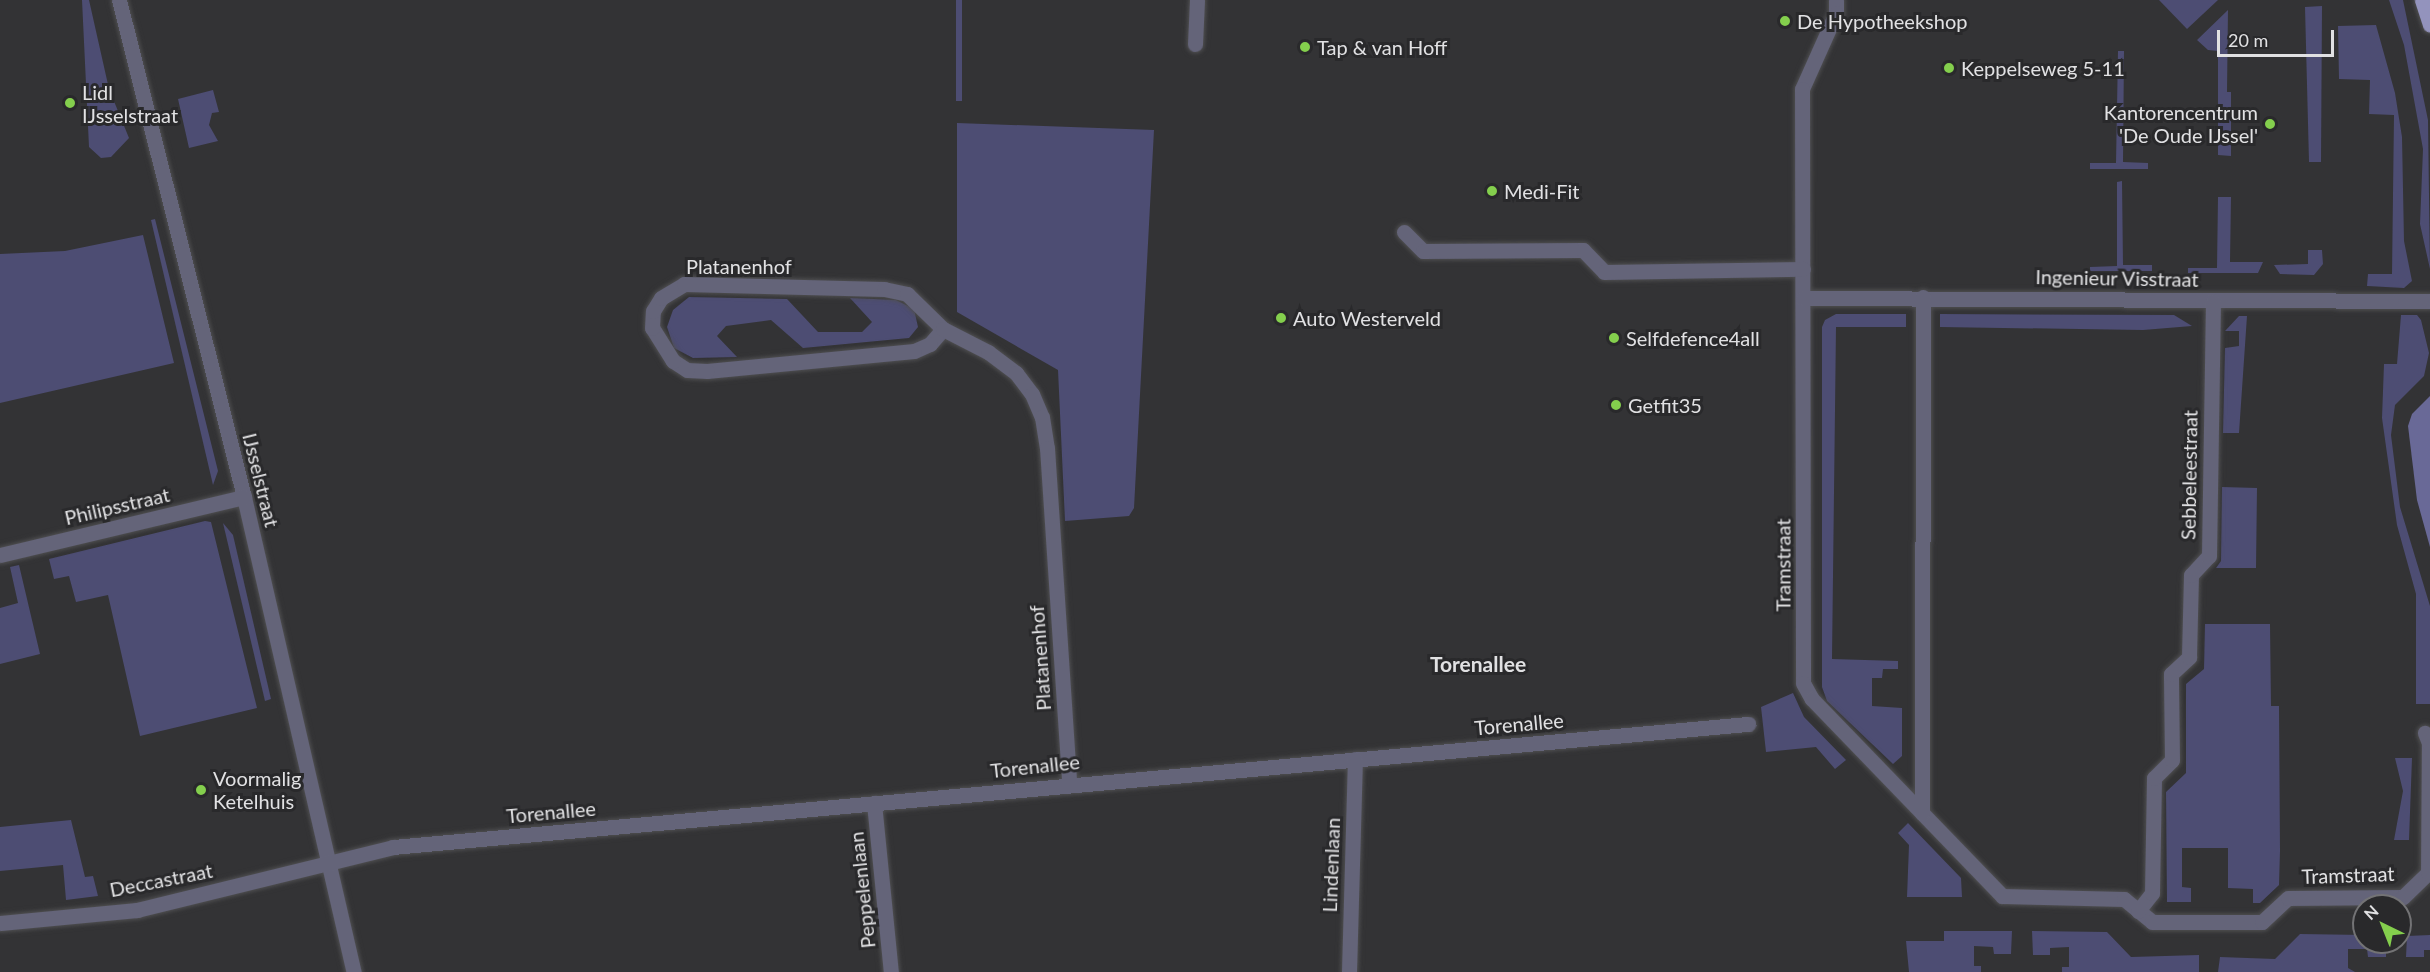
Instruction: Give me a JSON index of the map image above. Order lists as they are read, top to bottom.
{
  "streets": {
    "street": [
      "Platanenhof",
      "Ingenieur Visstraat",
      "Sebbeleestraat",
      "IJsselstraat",
      "Philipsstraat",
      "Tramstraat",
      "Torenallee",
      "Lindenlaan",
      "Deccastraat",
      "Peppelenlaan"
    ]
  },
  "crossings": [
    ["Platanenhof", "Torenallee"],
    ["Ingenieur Visstraat", "Sebbeleestraat"],
    ["Ingenieur Visstraat", "Tramstraat"],
    ["Sebbeleestraat", "Tramstraat"],
    ["IJsselstraat", "Philipsstraat"],
    ["IJsselstraat", "Torenallee"],
    ["IJsselstraat", "Deccastraat"],
    ["Torenallee", "Lindenlaan"],
    ["Torenallee", "Deccastraat"],
    ["Torenallee", "Peppelenlaan"]
  ],
  "districts": ["Torenallee"],
  "places": [
    "De Hypotheekshop",
    "Tap & van Hoff",
    "Keppelseweg 5-11",
    "Lidl IJsselstraat",
    "Kantorencentrum 'De Oude IJssel'",
    "Medi-Fit",
    "Auto Westerveld",
    "Selfdefence4all",
    "Getfit35",
    "Voormalig Ketelhuis"
  ],
  "scale_bar": "20 m",
  "north": "top left"
}
